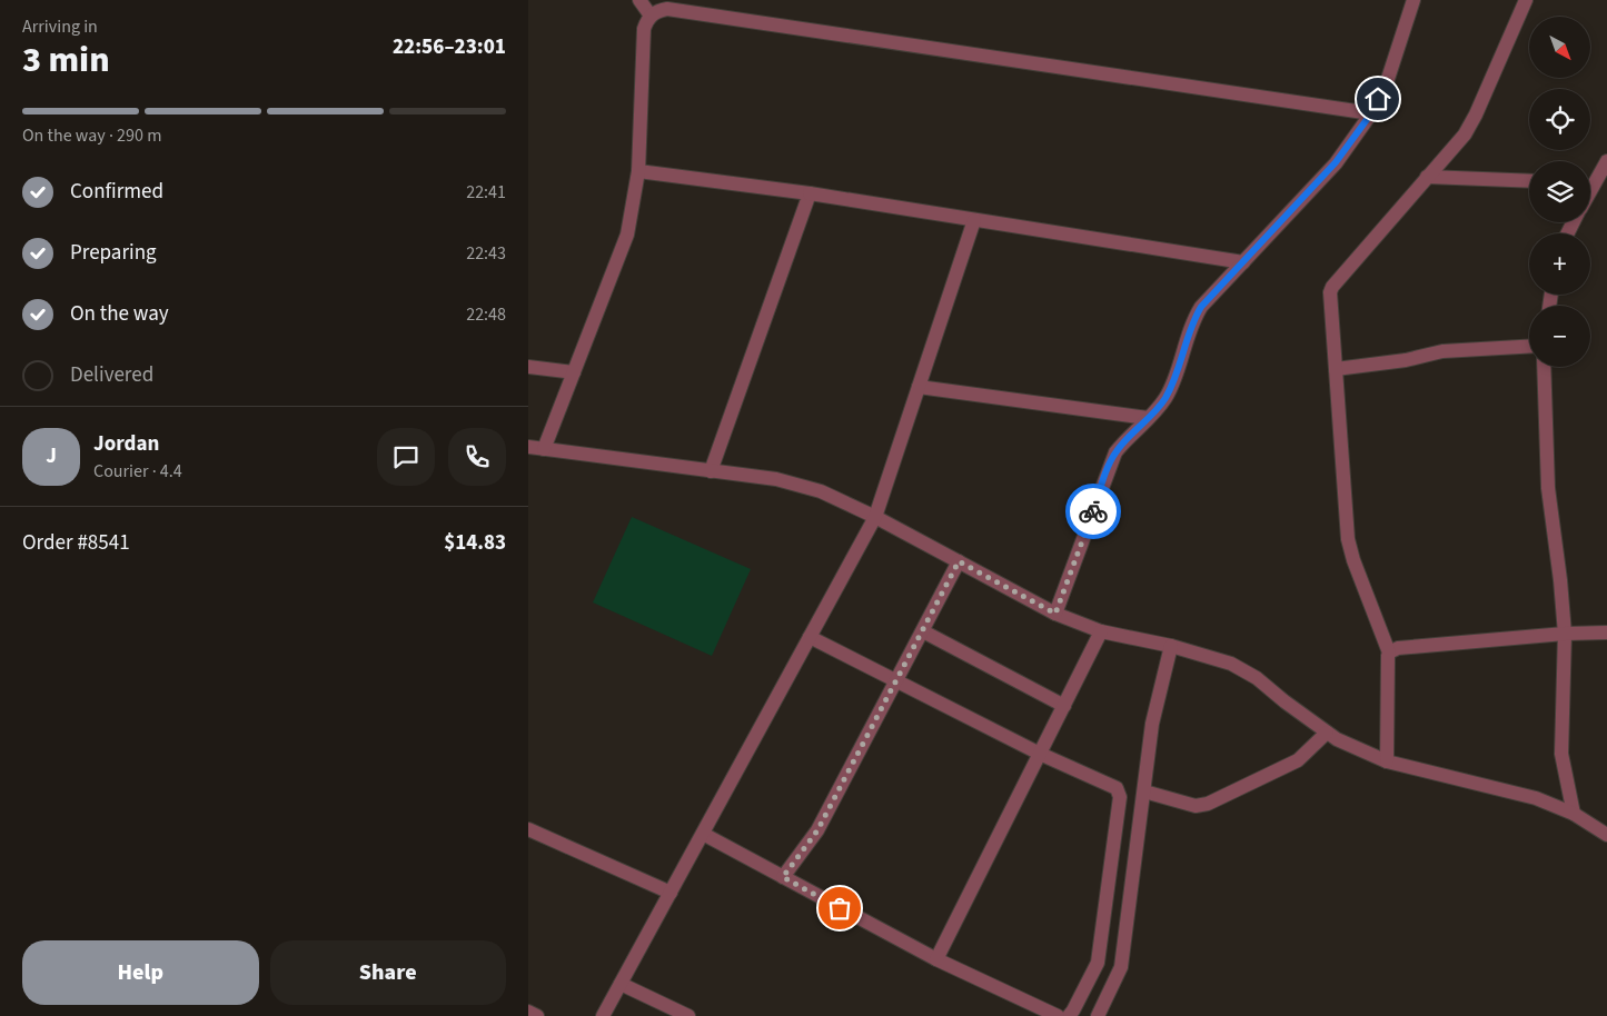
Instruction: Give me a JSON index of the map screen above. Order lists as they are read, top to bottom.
{
  "north": "bottom right",
  "page": {
    "heading": ["3 min", "Arriving in", "22:56–23:01"],
    "panel": [
      "Jordan",
      "Courier · 4.4",
      "Order #8541",
      "$14.83"
    ],
    "map_buttons": ["+", "−"],
    "bar": "On the way · 290 m",
    "list": [
      ["Confirmed", "22:41"],
      ["Preparing", "22:43"],
      ["On the way", "22:48"],
      "Delivered"
    ],
    "round": "J",
    "buttons": ["Help", "Share"]
  }
}
